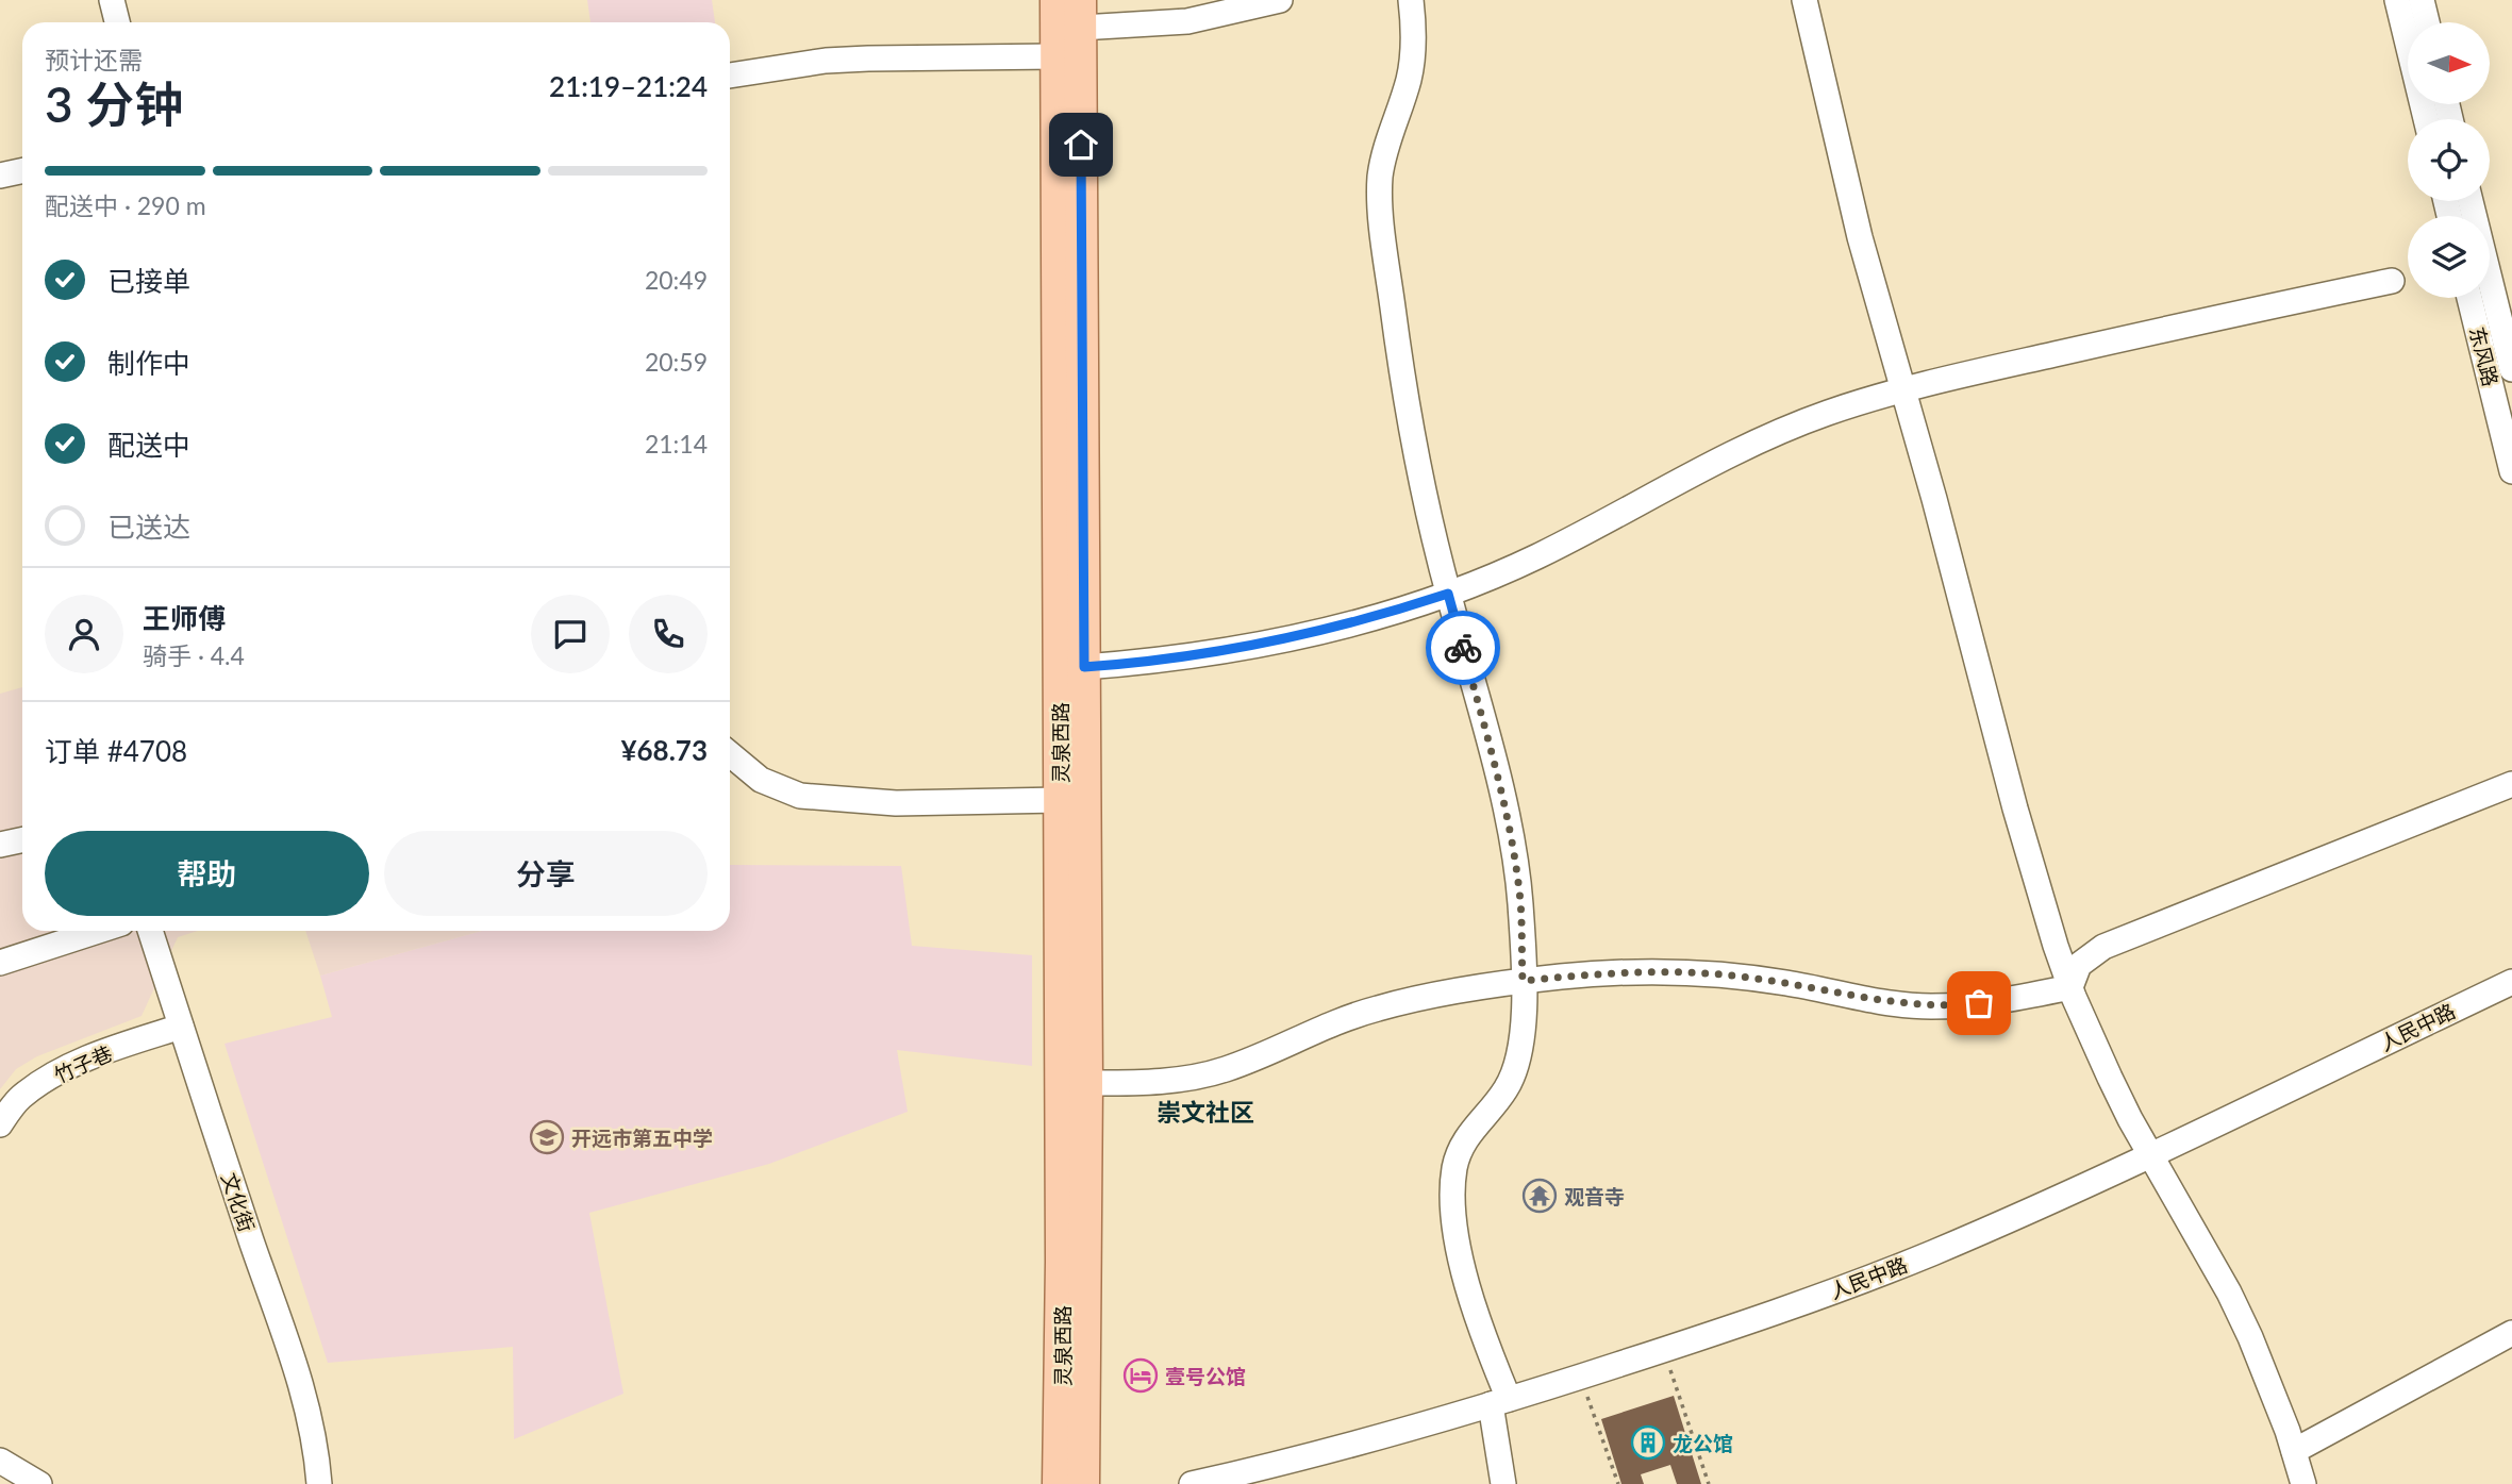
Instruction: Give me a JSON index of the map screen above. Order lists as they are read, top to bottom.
{
  "streets": {
    "main road": ["灵泉西路"],
    "street": [
      "东风路",
      "人民中路",
      "竹子巷",
      "文化街"
    ]
  },
  "crossings": [
    ["竹子巷", "文化街"]
  ],
  "districts": ["崇文社区"],
  "places": {
    "school or university": ["开远市第五中学"],
    "temple": ["观音寺"],
    "hotel": ["壹号公馆"],
    "building": ["龙公馆"]
  },
  "north": "right",
  "page": {
    "heading": ["3 分钟", "预计还需", "21:19–21:24"],
    "panel": [
      "王师傅",
      "骑手 · 4.4",
      "订单 #4708",
      "¥68.73"
    ],
    "bar": "配送中 · 290 m",
    "list": [
      ["已接单", "20:49"],
      ["制作中", "20:59"],
      ["配送中", "21:14"],
      "已送达"
    ],
    "buttons": ["帮助", "分享"]
  }
}
